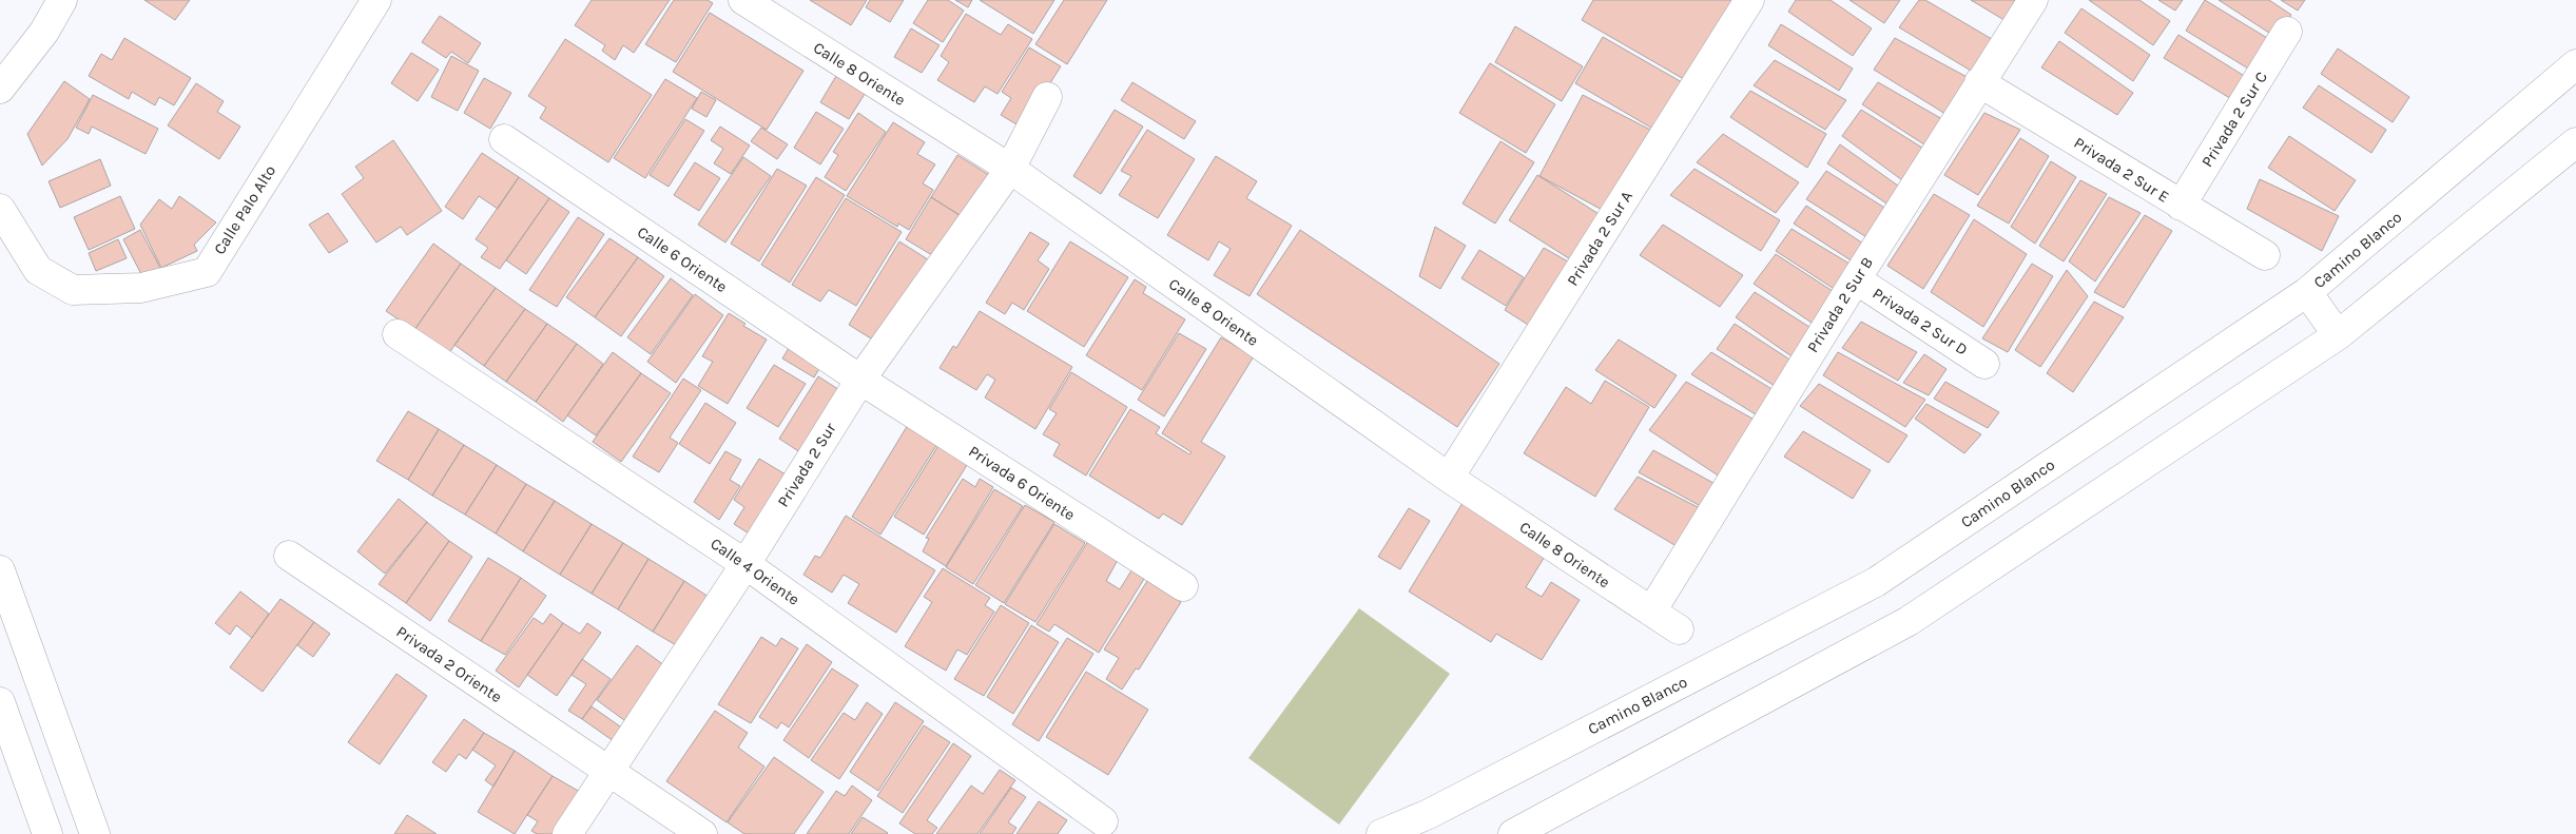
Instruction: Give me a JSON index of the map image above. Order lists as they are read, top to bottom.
{
  "streets": {
    "street": [
      "Calle 8 Oriente",
      "Privada 2 Sur C",
      "Privada 2 Sur E",
      "Calle Palo Alto",
      "Privada 2 Sur A",
      "Camino Blanco",
      "Calle 6 Oriente",
      "Privada 2 Sur B",
      "Privada 2 Sur D",
      "Privada 2 Sur",
      "Privada 6 Oriente",
      "Calle 4 Oriente",
      "Privada 2 Oriente"
    ]
  },
  "crossings": [
    ["Calle 8 Oriente", "Privada 2 Sur A"],
    ["Calle 8 Oriente", "Privada 2 Sur B"],
    ["Calle 8 Oriente", "Privada 2 Sur"],
    ["Privada 2 Sur C", "Privada 2 Sur E"],
    ["Privada 2 Sur E", "Privada 2 Sur B"],
    ["Calle 6 Oriente", "Privada 2 Sur"],
    ["Calle 6 Oriente", "Privada 6 Oriente"],
    ["Privada 2 Sur B", "Privada 2 Sur D"],
    ["Privada 2 Sur", "Privada 6 Oriente"],
    ["Privada 2 Sur", "Calle 4 Oriente"],
    ["Privada 2 Sur", "Privada 2 Oriente"]
  ]
}
